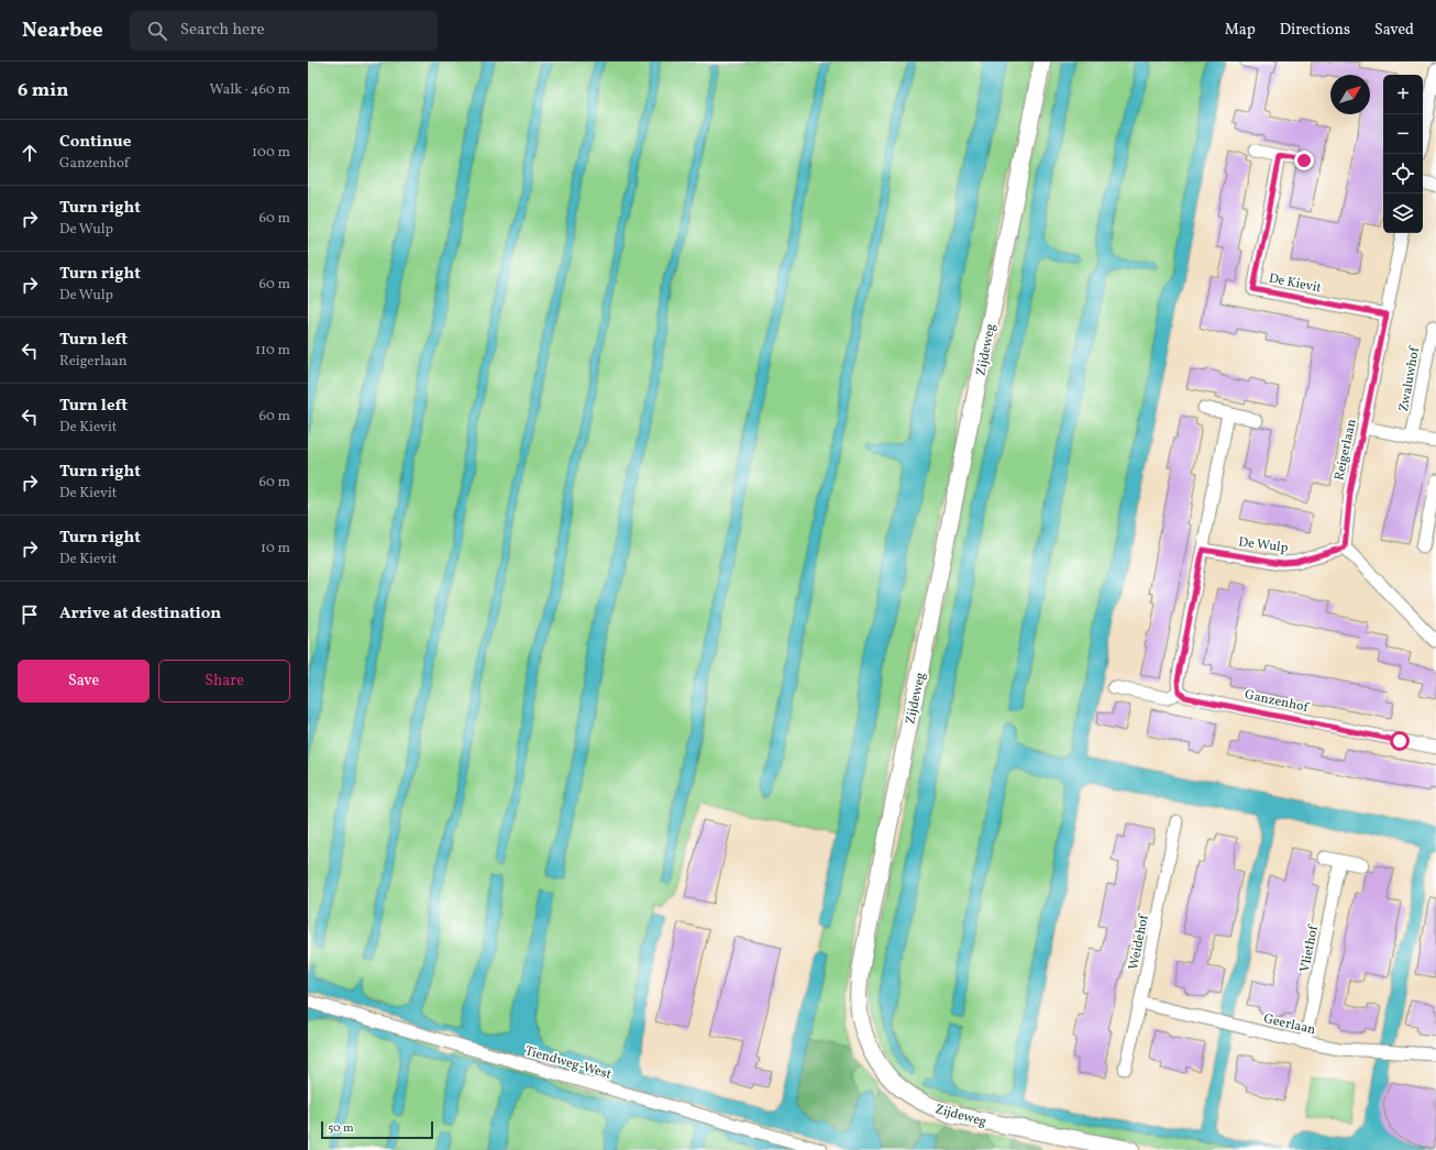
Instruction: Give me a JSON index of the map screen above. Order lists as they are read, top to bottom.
{
  "streets": {
    "main road": ["Zijdeweg"],
    "street": [
      "De Kievit",
      "Zwaluwhof",
      "Reigerlaan",
      "De Wulp",
      "Ganzenhof",
      "Weidehof",
      "Vliethof",
      "Geerlaan",
      "Tiendweg-West"
    ]
  },
  "crossings": [
    ["De Kievit", "Reigerlaan"],
    ["Reigerlaan", "De Wulp"],
    ["Weidehof", "Geerlaan"],
    ["Vliethof", "Geerlaan"]
  ],
  "scale_bar": "50 m",
  "north": "top right",
  "page": {
    "header": "Nearbee",
    "search": "Search here",
    "nav": ["Map", "Directions", "Saved"],
    "heading": ["6 min", "Walk · 460 m"],
    "map_buttons": ["+", "−"],
    "list": [
      ["Continue", "Ganzenhof", "100 m"],
      ["Turn right", "De Wulp", "60 m"],
      ["Turn right", "De Wulp", "60 m"],
      ["Turn left", "Reigerlaan", "110 m"],
      ["Turn left", "De Kievit", "60 m"],
      ["Turn right", "De Kievit", "60 m"],
      ["Turn right", "De Kievit", "10 m"],
      "Arrive at destination"
    ],
    "buttons": ["Save", "Share"],
    "scale": "50 m"
  }
}
